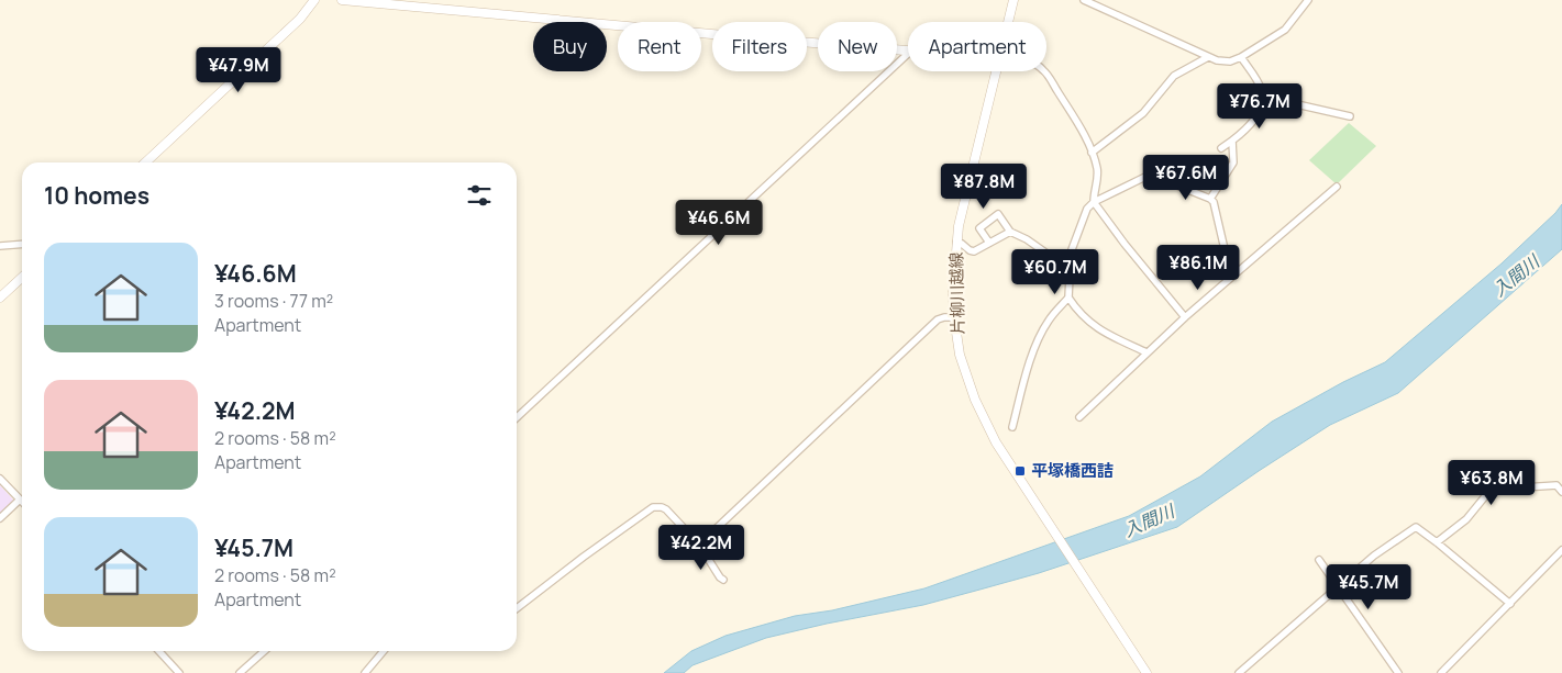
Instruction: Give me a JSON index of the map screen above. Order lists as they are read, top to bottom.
{
  "streets": {
    "street": ["片柳川越線"]
  },
  "water": ["入間川"],
  "places": {
    "transit": ["平塚橋西詰"]
  },
  "page": {
    "chip": [
      "Buy",
      "Rent",
      "Filters",
      "New",
      "Apartment"
    ],
    "price": [
      "¥47.9M",
      "¥76.7M",
      "¥67.6M",
      "¥87.8M",
      "¥46.6M",
      "¥86.1M",
      "¥60.7M",
      "¥63.8M",
      "¥42.2M",
      "¥45.7M"
    ],
    "heading": "10 homes",
    "list": [
      {
        "name": "¥46.6M",
        "note": "3 rooms · 77 m² · Apartment"
      },
      {
        "name": "¥42.2M",
        "note": "2 rooms · 58 m² · Apartment"
      },
      {
        "name": "¥45.7M",
        "note": "2 rooms · 58 m² · Apartment"
      }
    ]
  }
}
